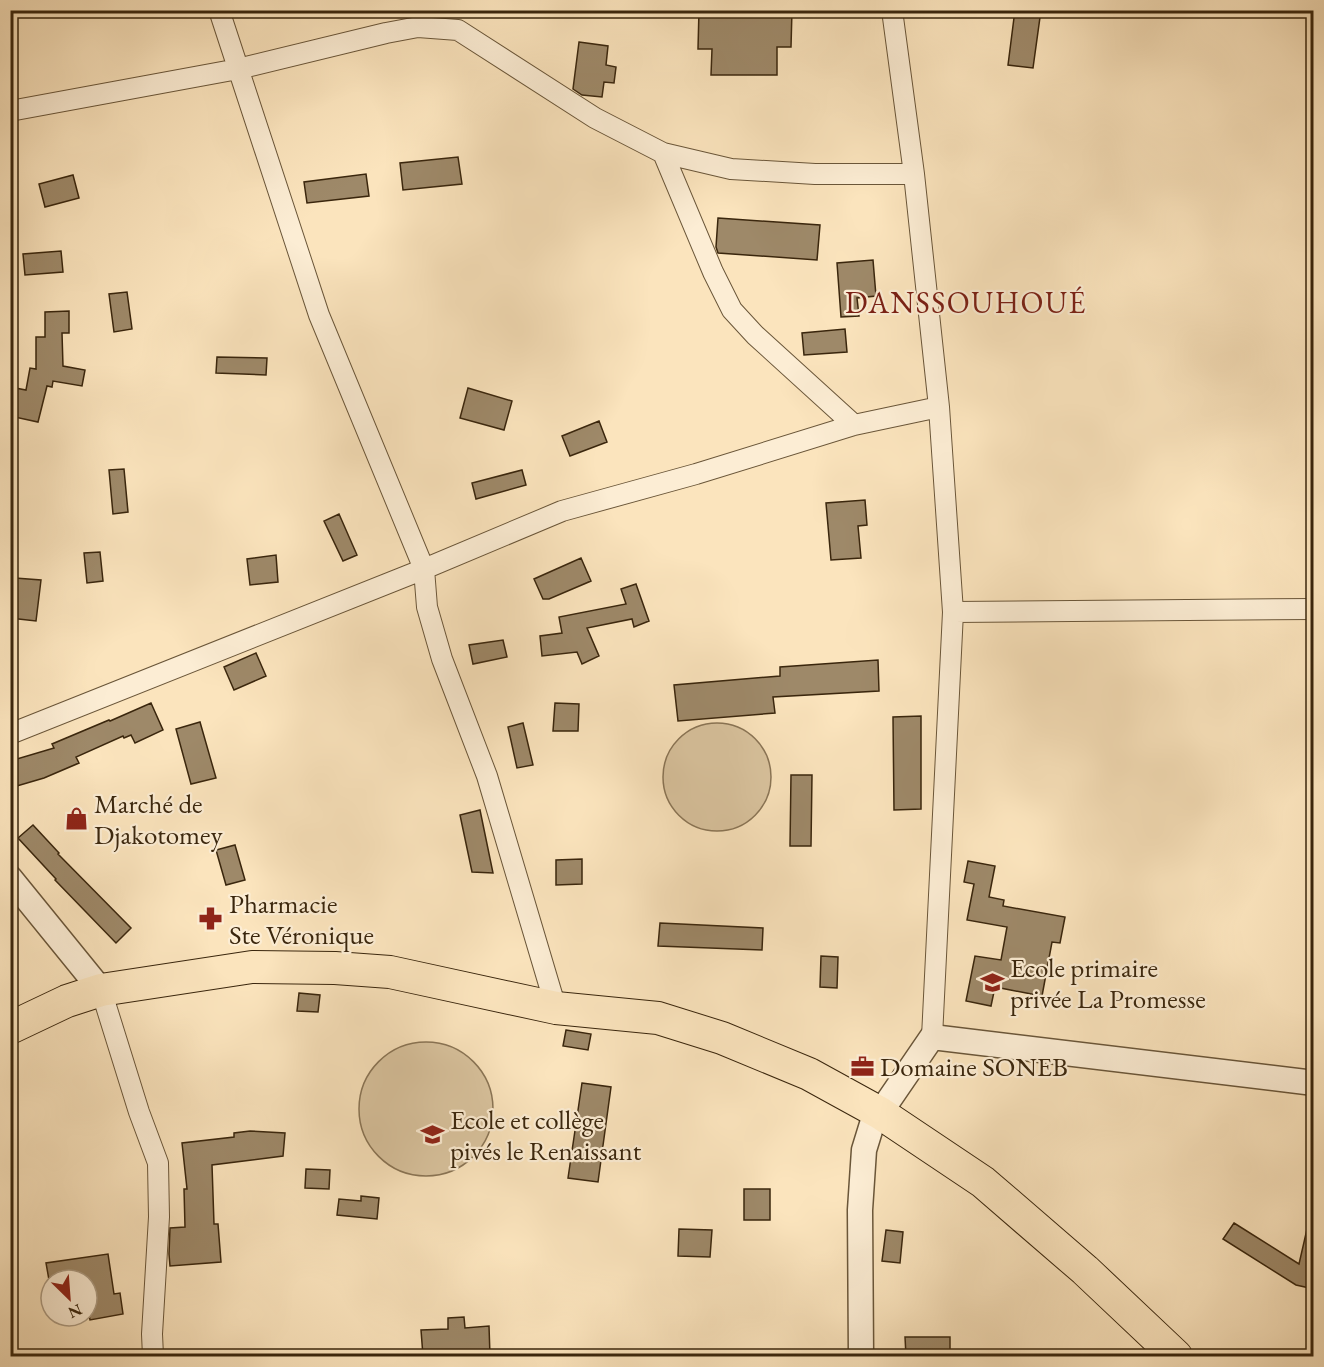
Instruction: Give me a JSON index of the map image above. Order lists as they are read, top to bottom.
{
  "districts": ["DANSSOUHOUÉ"],
  "places": {
    "shop": ["Marché de Djakotomey"],
    "pharmacy": ["Pharmacie Ste Véronique"],
    "school or university": ["Ecole primaire privée La Promesse", "Ecole et collège pivés le Renaissant"],
    "office": ["Domaine SONEB"]
  },
  "north": "bottom right"
}
